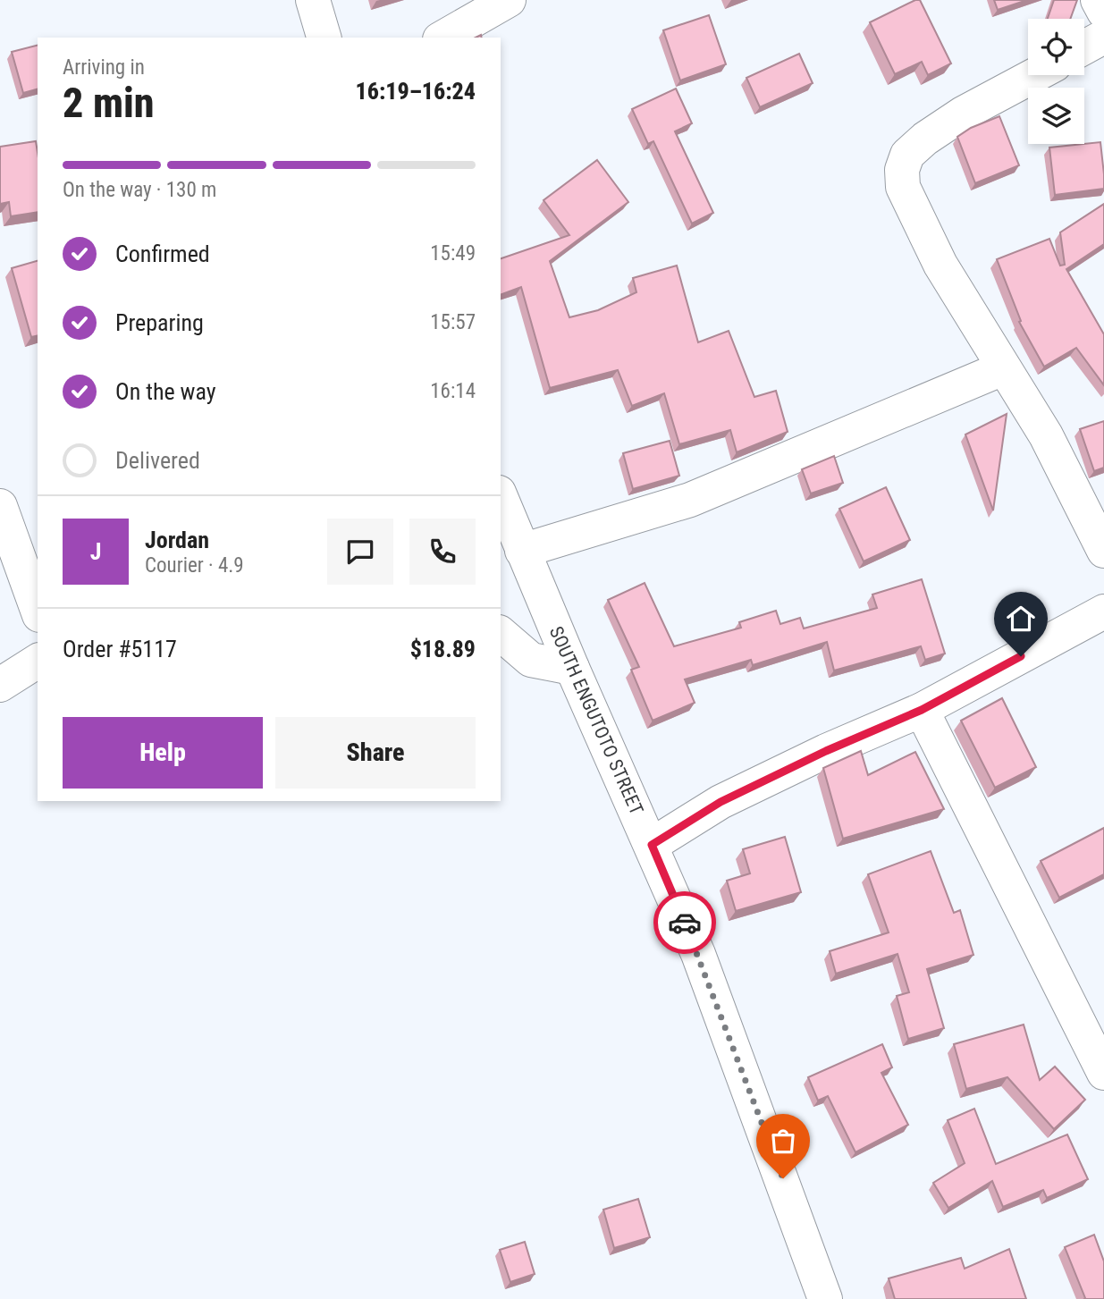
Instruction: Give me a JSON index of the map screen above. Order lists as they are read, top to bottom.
{
  "streets": {
    "street": ["SOUTH ENGUTOTO STREET"]
  },
  "page": {
    "heading": ["2 min", "Arriving in", "16:19–16:24"],
    "panel": [
      "Jordan",
      "Courier · 4.9",
      "Order #5117",
      "$18.89"
    ],
    "bar": "On the way · 130 m",
    "list": [
      ["Confirmed", "15:49"],
      ["Preparing", "15:57"],
      ["On the way", "16:14"],
      "Delivered"
    ],
    "round": "J",
    "buttons": ["Help", "Share"]
  }
}
